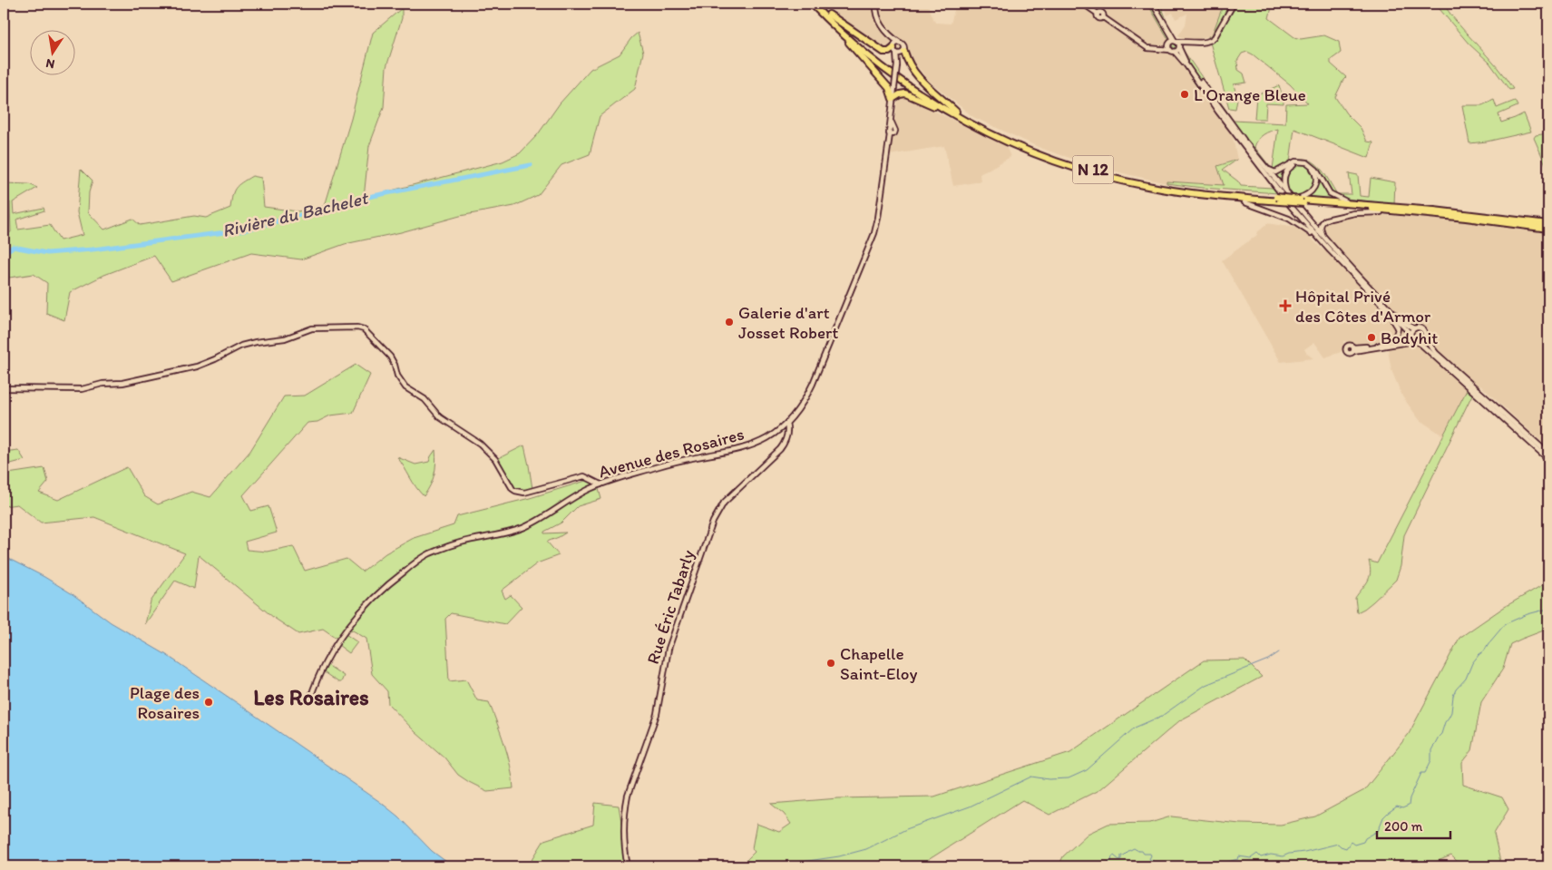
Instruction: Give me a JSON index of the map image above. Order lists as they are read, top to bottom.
{
  "streets": {
    "highway": ["N 12"],
    "street": ["Avenue des Rosaires", "Rue Éric Tabarly"]
  },
  "crossings": [
    ["Avenue des Rosaires", "Rue Éric Tabarly"]
  ],
  "districts": ["Les Rosaires"],
  "water": ["Rivière du Bachelet"],
  "places": {
    "other": [
      "L'Orange Bleue",
      "Galerie d'art Josset Robert",
      "Bodyhit",
      "Chapelle Saint-Eloy",
      "Plage des Rosaires"
    ],
    "health": ["Hôpital Privé des Côtes d'Armor"]
  },
  "scale_bar": "200 m",
  "north": "bottom"
}
